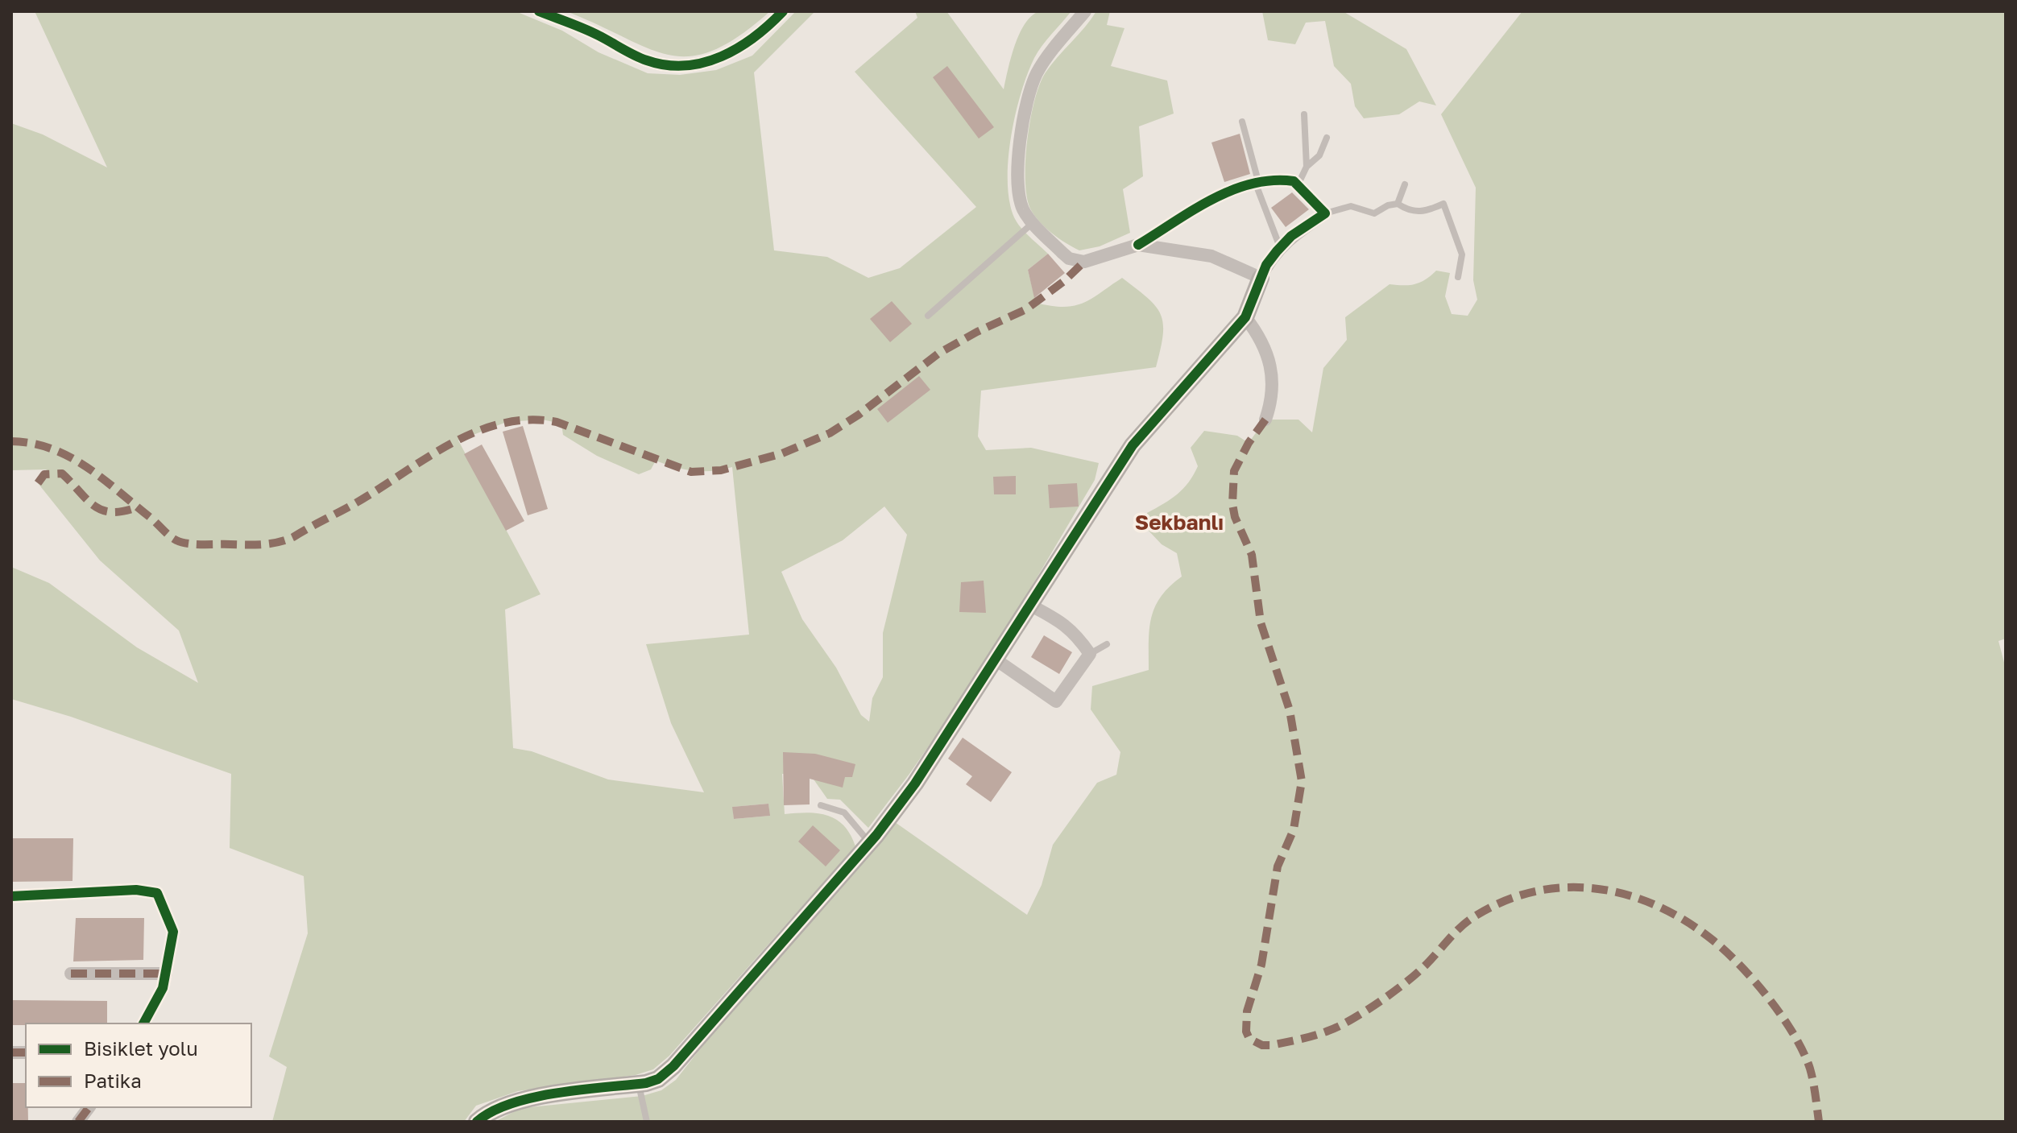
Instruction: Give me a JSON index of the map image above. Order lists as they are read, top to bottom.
{
  "districts": ["Sekbanlı"],
  "legend": ["Bisiklet yolu", "Patika"]
}
